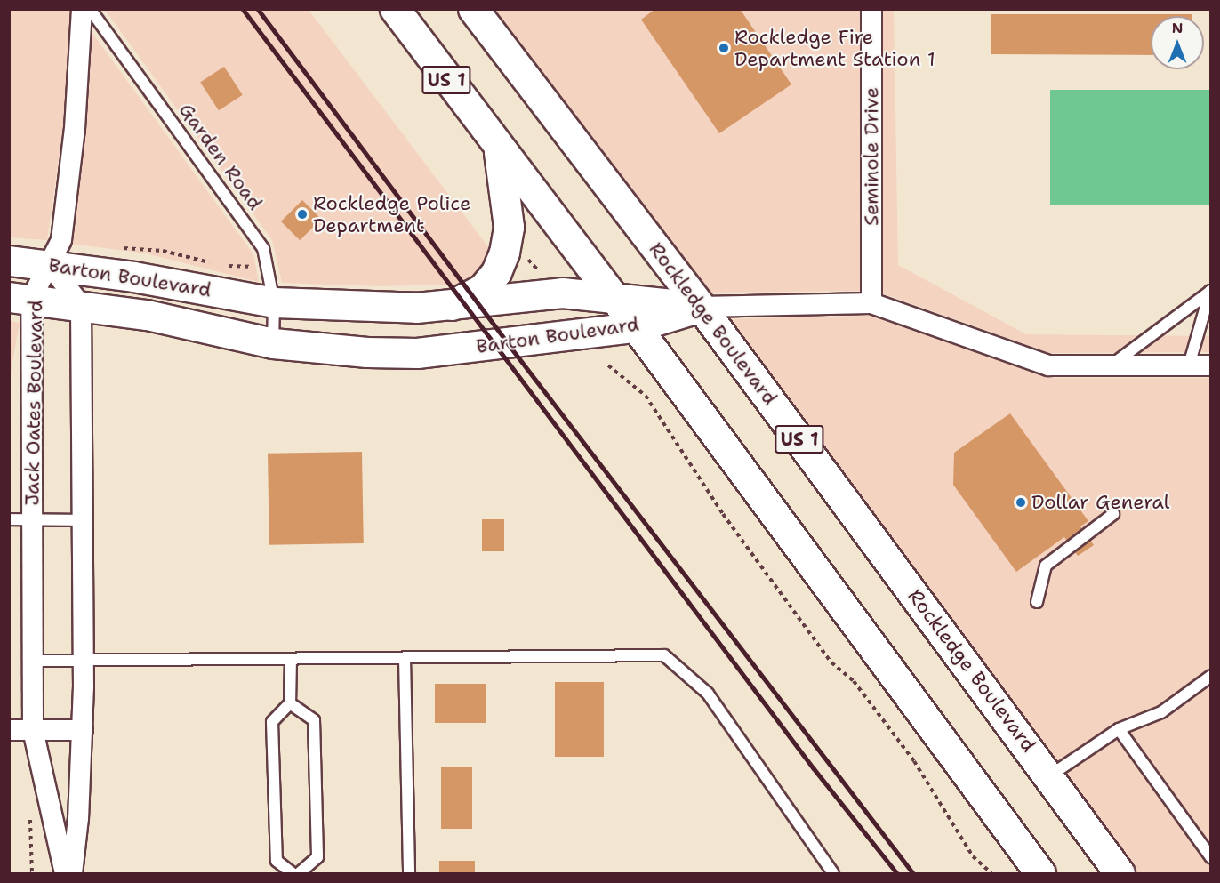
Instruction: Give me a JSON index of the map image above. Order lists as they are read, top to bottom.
{
  "streets": {
    "main road": ["US 1", "Barton Boulevard", "Rockledge Boulevard"],
    "street": ["Seminole Drive", "Jack Oates Boulevard"],
    "lane": ["Garden Road"]
  },
  "crossings": [
    ["US 1", "Barton Boulevard"],
    ["Garden Road", "Barton Boulevard"],
    ["Barton Boulevard", "Rockledge Boulevard"],
    ["Barton Boulevard", "Jack Oates Boulevard"]
  ],
  "places": ["Rockledge Fire Department Station 1", "Rockledge Police Department", "Dollar General"],
  "north": "top"
}
